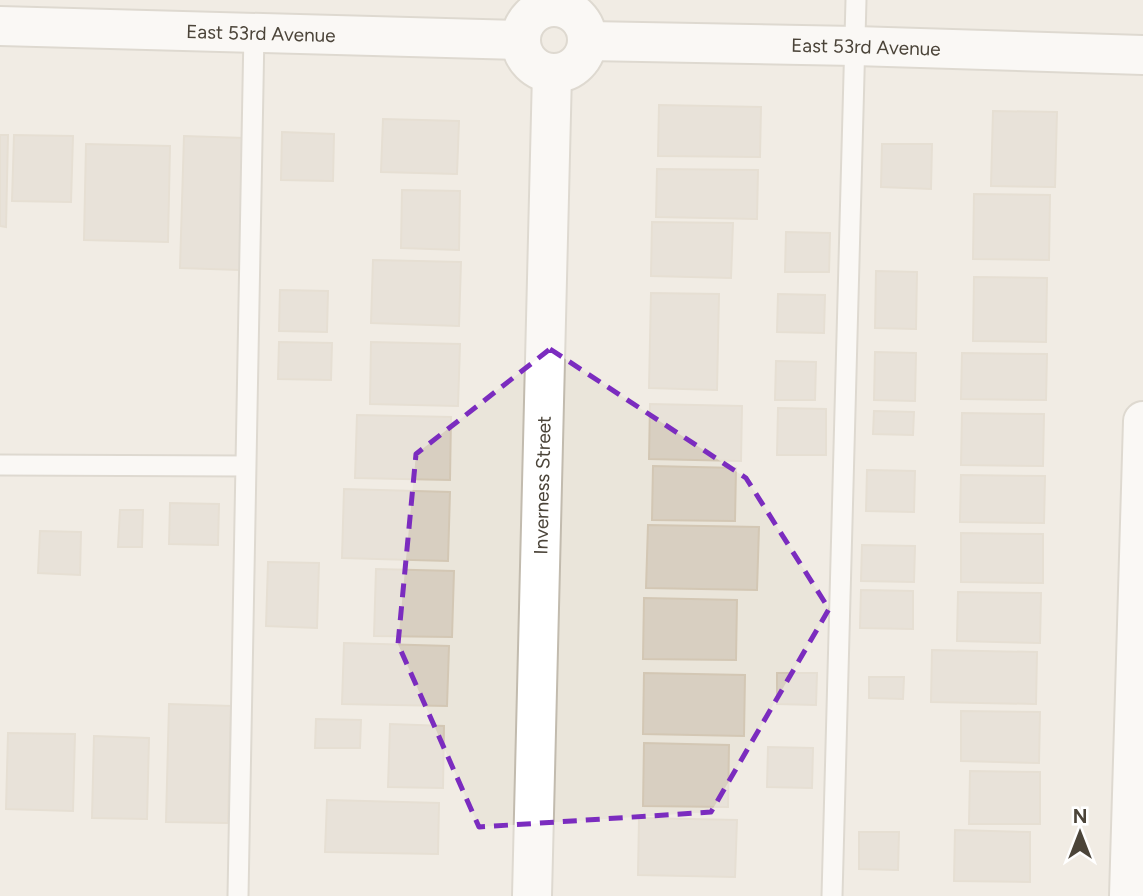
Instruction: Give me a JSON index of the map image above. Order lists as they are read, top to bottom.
{
  "streets": {
    "street": ["East 53rd Avenue", "Inverness Street"]
  },
  "crossings": [
    ["East 53rd Avenue", "Inverness Street"]
  ],
  "north": "top"
}
